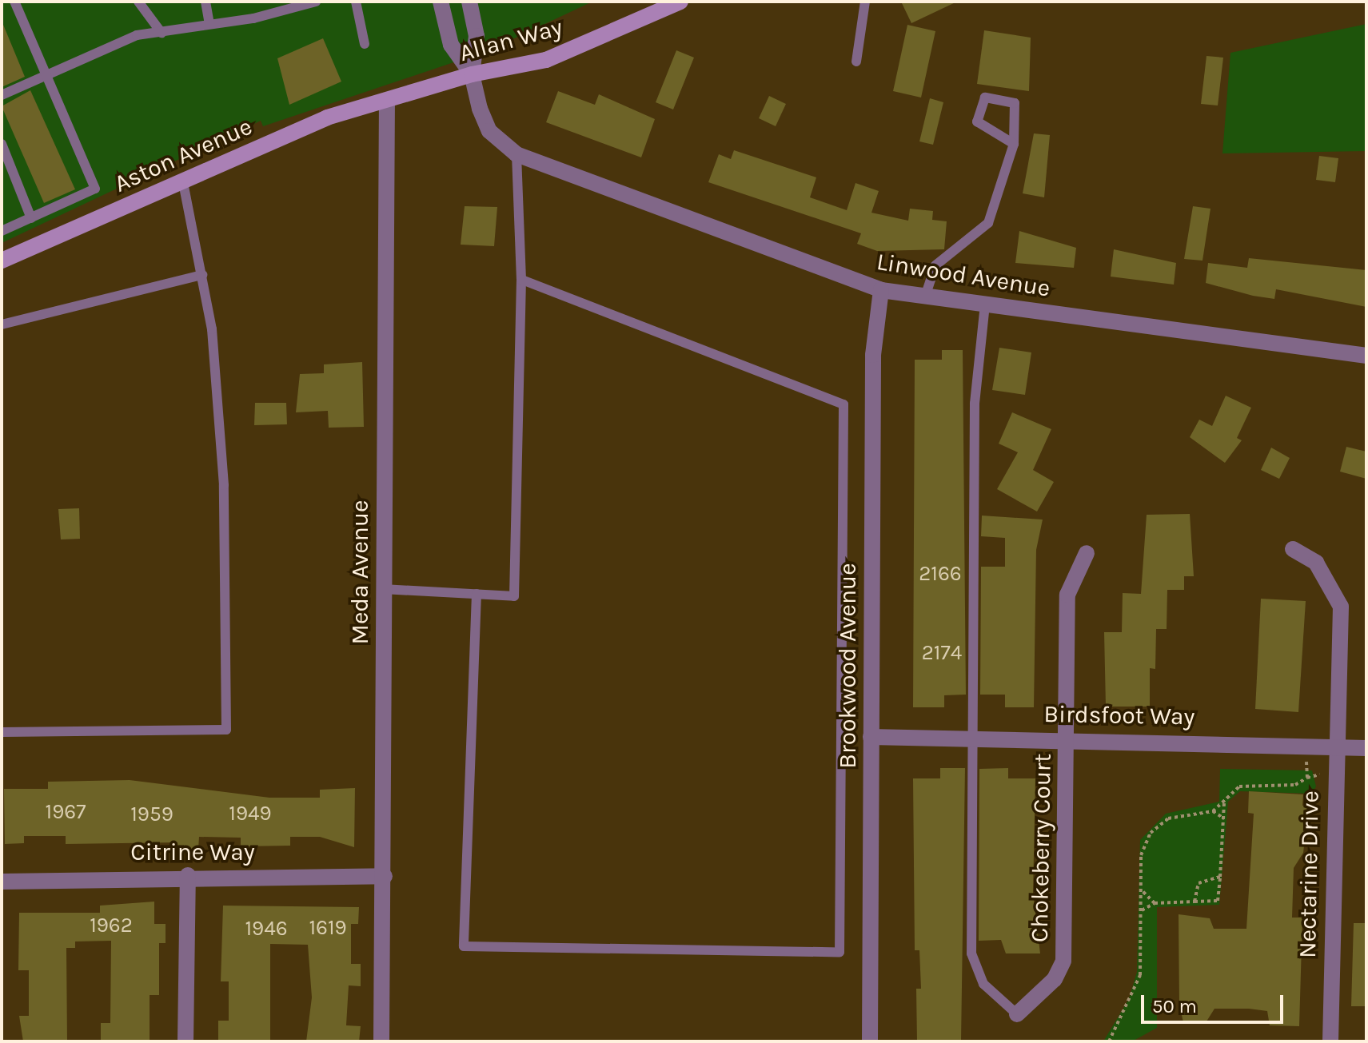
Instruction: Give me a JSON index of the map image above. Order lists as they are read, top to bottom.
{
  "streets": {
    "street": [
      "Allan Way",
      "Aston Avenue",
      "Linwood Avenue",
      "Meda Avenue",
      "Brookwood Avenue",
      "Birdsfoot Way",
      "Chokeberry Court",
      "Citrine Way",
      "Nectarine Drive"
    ]
  },
  "crossings": [
    ["Allan Way", "Aston Avenue"],
    ["Allan Way", "Linwood Avenue"],
    ["Allan Way", "Meda Avenue"],
    ["Aston Avenue", "Meda Avenue"],
    ["Linwood Avenue", "Brookwood Avenue"],
    ["Meda Avenue", "Citrine Way"],
    ["Brookwood Avenue", "Birdsfoot Way"],
    ["Birdsfoot Way", "Chokeberry Court"],
    ["Birdsfoot Way", "Nectarine Drive"]
  ],
  "house_numbers": [
    "2166",
    "2174",
    "1967",
    "1949",
    "1959",
    "1962",
    "1619",
    "1946"
  ],
  "scale_bar": "50 m"
}
